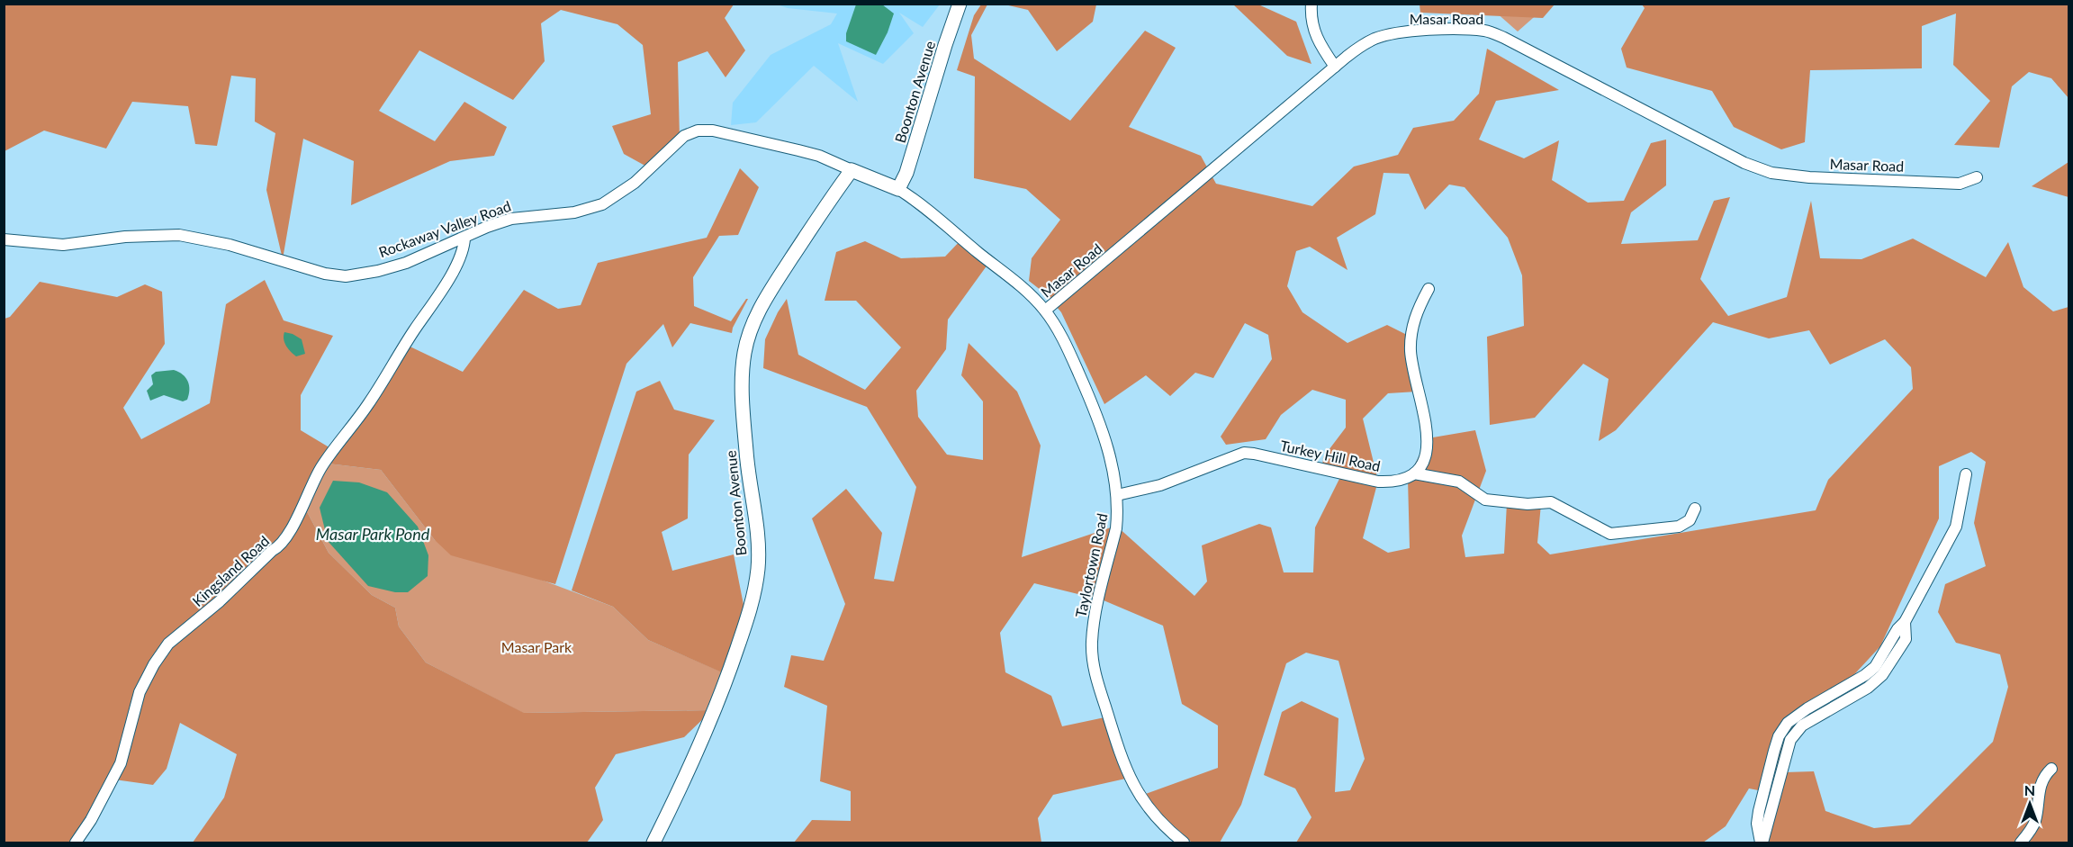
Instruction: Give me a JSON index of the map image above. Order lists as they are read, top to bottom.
{
  "streets": {
    "main road": ["Boonton Avenue", "Rockaway Valley Road"],
    "street": [
      "Masar Road",
      "Turkey Hill Road",
      "Taylortown Road",
      "Kingsland Road"
    ]
  },
  "crossings": [
    ["Masar Road", "Taylortown Road"],
    ["Boonton Avenue", "Rockaway Valley Road"],
    ["Boonton Avenue", "Taylortown Road"],
    ["Rockaway Valley Road", "Taylortown Road"],
    ["Rockaway Valley Road", "Kingsland Road"],
    ["Turkey Hill Road", "Taylortown Road"]
  ],
  "water": ["Masar Park Pond"],
  "parks": ["Masar Park"],
  "north": "top"
}
